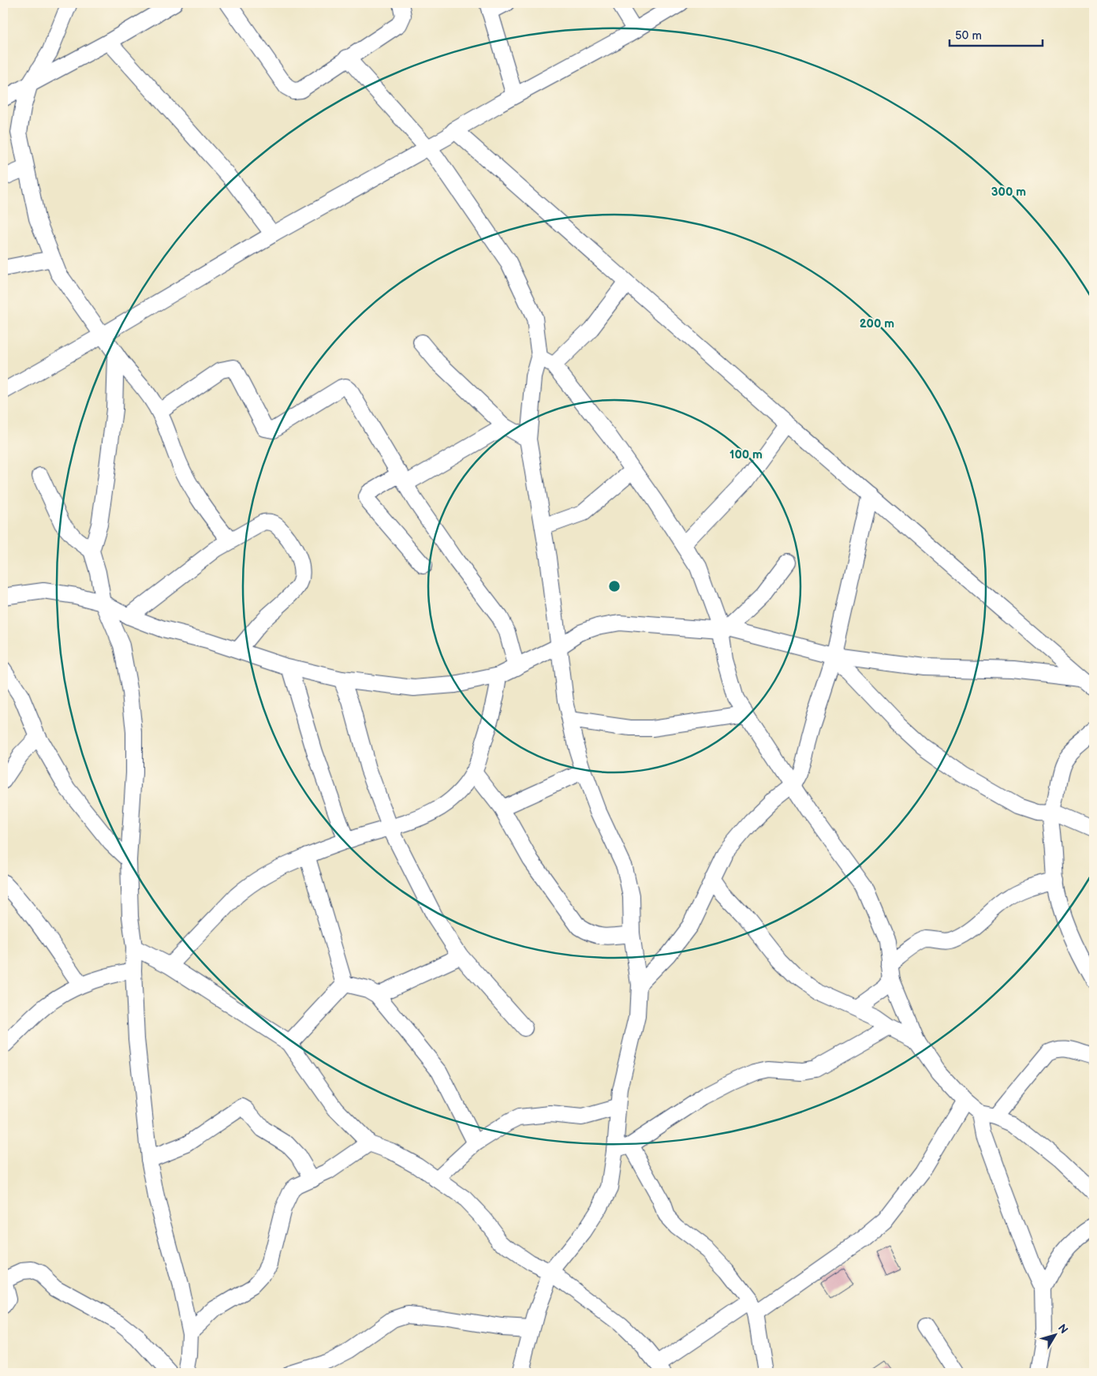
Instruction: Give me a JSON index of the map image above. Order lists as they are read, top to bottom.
{
  "scale_bar": "50 m",
  "north": "top right",
  "rings": ["300 m", "200 m", "100 m"]
}
